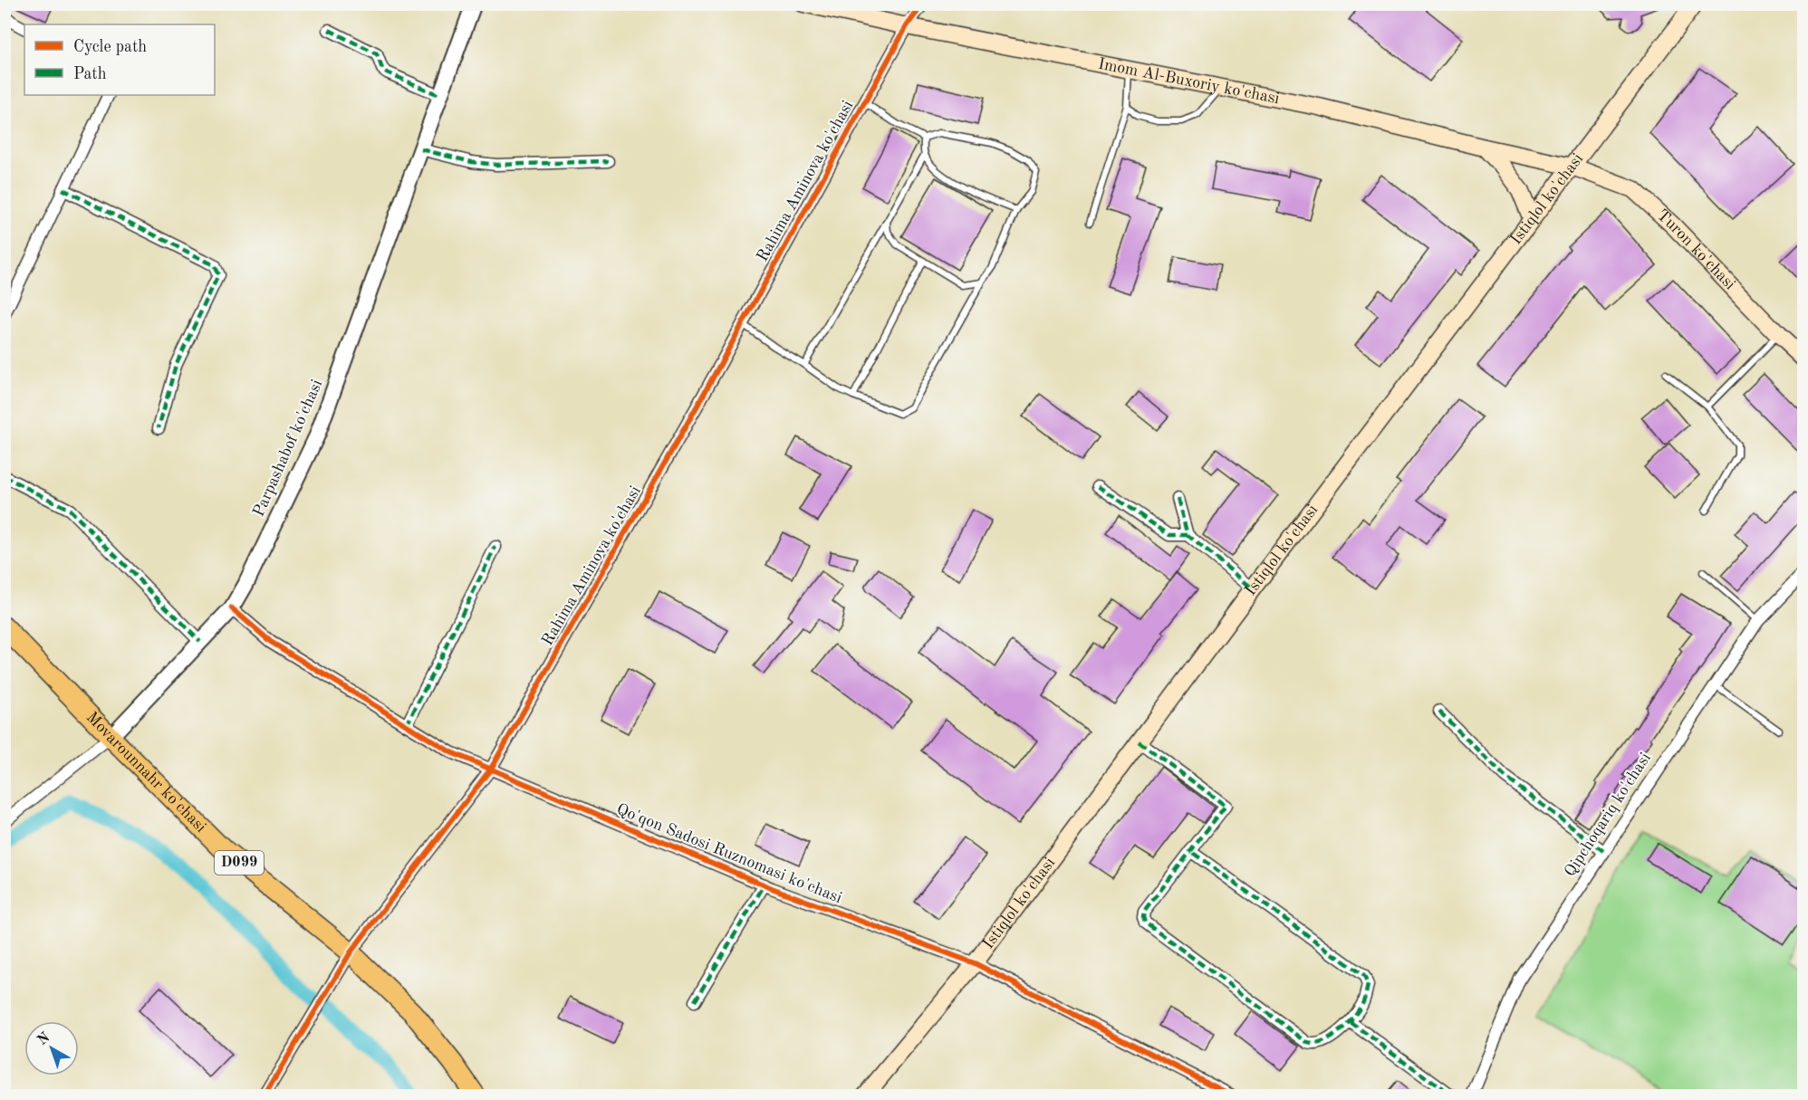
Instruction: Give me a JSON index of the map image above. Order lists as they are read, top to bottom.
{
  "streets": {
    "highway": ["Movarounnahr ko'chasi", "D099"],
    "main road": ["Imom Al-Buxoriy ko'chasi", "Istiqlol ko'chasi", "Turon ko'chasi"],
    "street": [
      "Rahima Aminova ko'chasi",
      "Parpashabof ko'chasi",
      "Qipchoqariq ko'chasi",
      "Qo'qon Sadosi Ruznomasi ko'chasi"
    ]
  },
  "crossings": [
    ["Imom Al-Buxoriy ko'chasi", "Rahima Aminova ko'chasi"],
    ["Imom Al-Buxoriy ko'chasi", "Istiqlol ko'chasi"],
    ["Imom Al-Buxoriy ko'chasi", "Turon ko'chasi"],
    ["Rahima Aminova ko'chasi", "Movarounnahr ko'chasi"],
    ["Rahima Aminova ko'chasi", "Qo'qon Sadosi Ruznomasi ko'chasi"],
    ["Istiqlol ko'chasi", "Turon ko'chasi"],
    ["Istiqlol ko'chasi", "Qo'qon Sadosi Ruznomasi ko'chasi"],
    ["Parpashabof ko'chasi", "Movarounnahr ko'chasi"],
    ["Parpashabof ko'chasi", "Qo'qon Sadosi Ruznomasi ko'chasi"]
  ],
  "legend": ["Cycle path", "Path"],
  "north": "top left"
}
